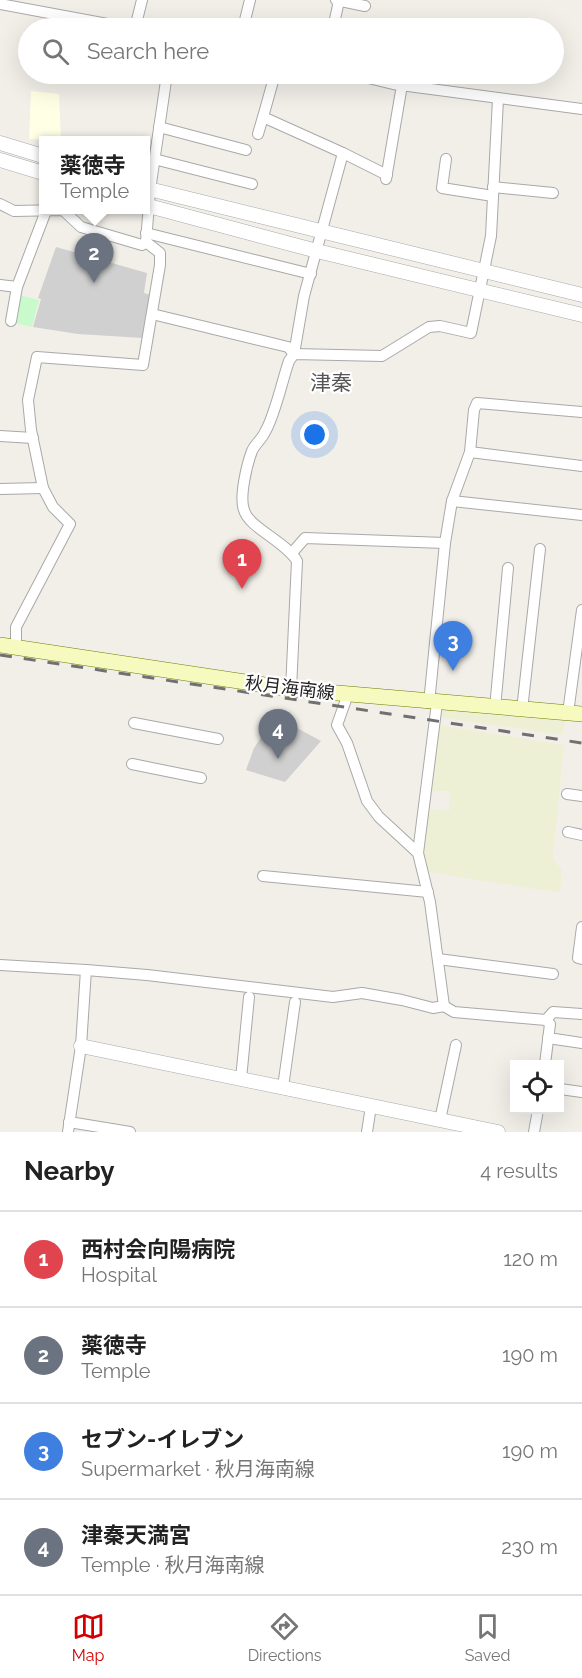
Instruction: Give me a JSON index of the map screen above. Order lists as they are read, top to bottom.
{
  "streets": {
    "main road": ["秋月海南線"]
  },
  "districts": ["津秦"],
  "page": {
    "search": "Search here",
    "popup": ["薬徳寺", "Temple"],
    "pins": [
      "2",
      "1",
      "3",
      "4"
    ],
    "heading": ["Nearby", "4 results"],
    "list": [
      {
        "mark": "1",
        "name": "西村会向陽病院",
        "note": "Hospital",
        "value": "120 m"
      },
      {
        "mark": "2",
        "name": "薬徳寺",
        "note": "Temple",
        "value": "190 m"
      },
      {
        "mark": "3",
        "name": "セブン-イレブン",
        "note": "Supermarket · 秋月海南線",
        "value": "190 m"
      },
      {
        "mark": "4",
        "name": "津秦天満宮",
        "note": "Temple · 秋月海南線",
        "value": "230 m"
      }
    ],
    "nav": ["Map", "Directions", "Saved"]
  }
}
